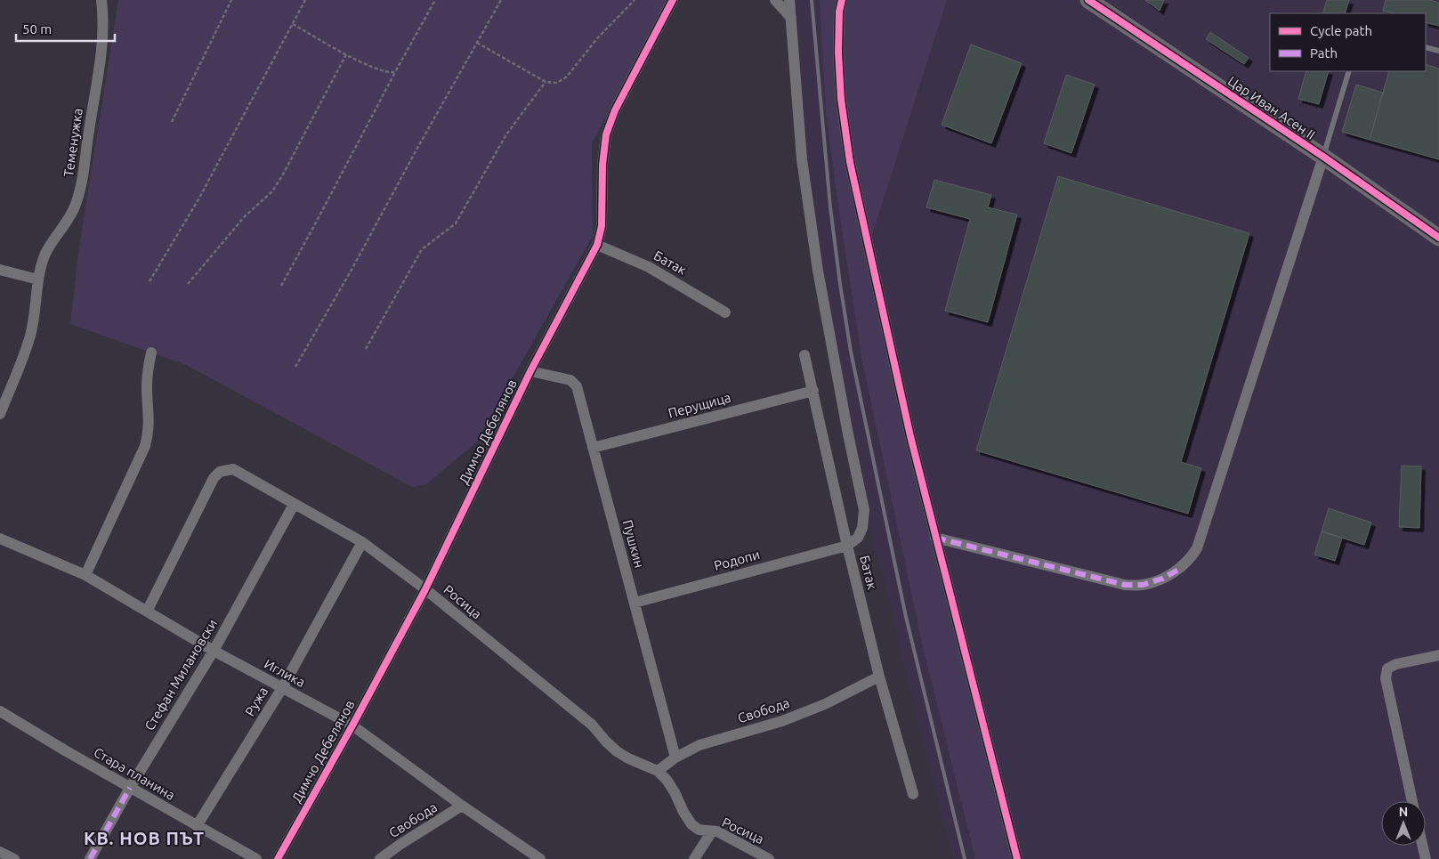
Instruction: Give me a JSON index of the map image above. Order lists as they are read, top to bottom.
{
  "streets": {
    "main road": ["Цар Иван Асен II"],
    "street": [
      "Теменужка",
      "Батак",
      "Перущица",
      "Димчо Дебелянов",
      "Пушкин",
      "Родопи",
      "Росица",
      "Иглика",
      "Стефан Милановски",
      "Ружа",
      "Свобода",
      "Стара планина"
    ]
  },
  "crossings": [
    ["Батак", "Перущица"],
    ["Батак", "Димчо Дебелянов"],
    ["Батак", "Родопи"],
    ["Батак", "Свобода"],
    ["Перущица", "Пушкин"],
    ["Димчо Дебелянов", "Пушкин"],
    ["Димчо Дебелянов", "Росица"],
    ["Димчо Дебелянов", "Иглика"],
    ["Пушкин", "Родопи"],
    ["Пушкин", "Свобода"],
    ["Росица", "Иглика"],
    ["Росица", "Стефан Милановски"],
    ["Росица", "Ружа"],
    ["Росица", "Свобода"],
    ["Иглика", "Стефан Милановски"],
    ["Иглика", "Ружа"],
    ["Иглика", "Свобода"],
    ["Стефан Милановски", "Стара планина"],
    ["Ружа", "Стара планина"]
  ],
  "districts": ["КВ. НОВ ПЪТ"],
  "legend": ["Cycle path", "Path"],
  "scale_bar": "50 m",
  "north": "top"
}
